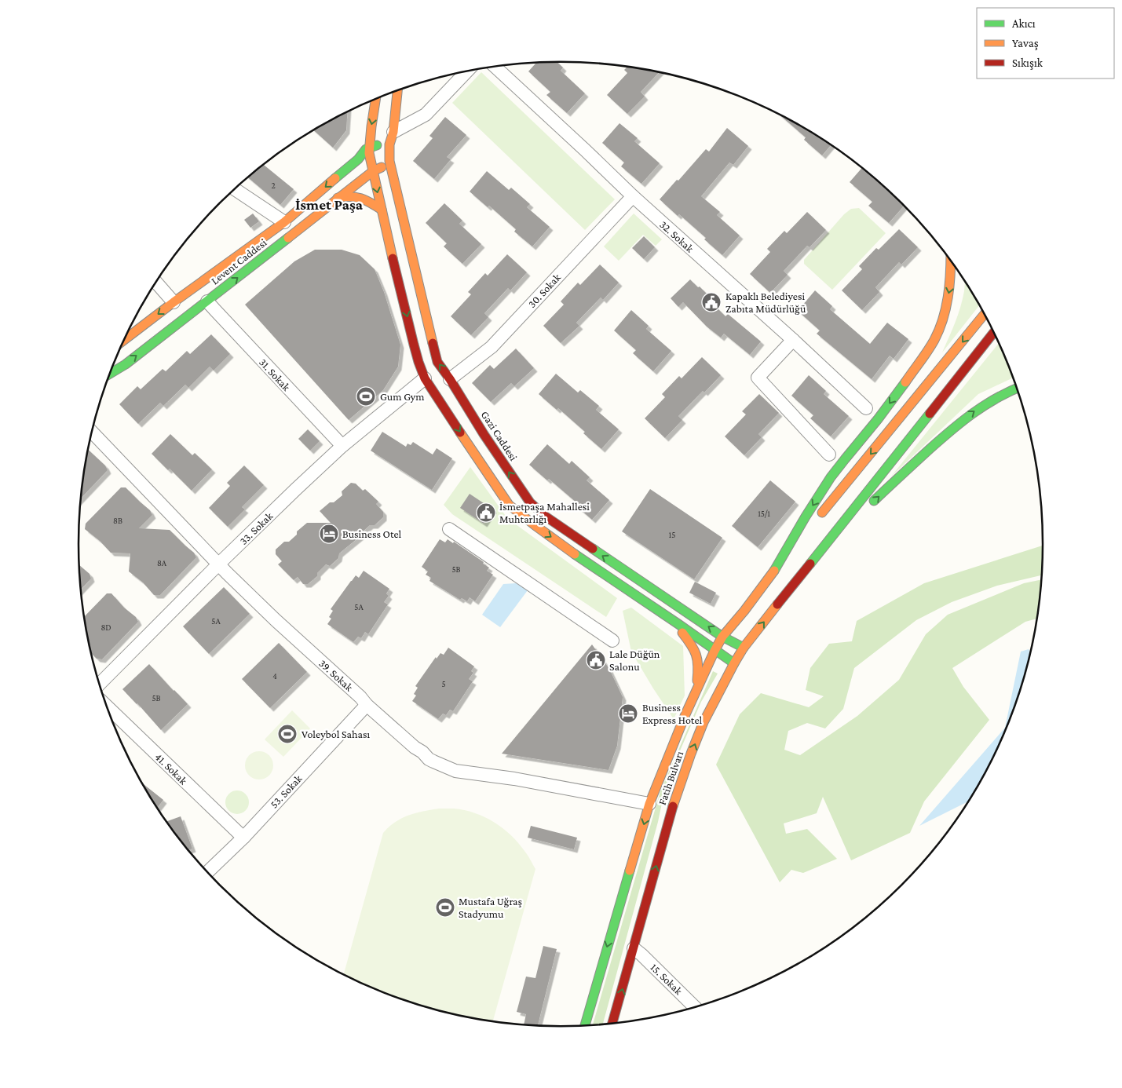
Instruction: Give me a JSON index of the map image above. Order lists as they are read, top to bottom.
{
  "streets": {
    "main road": ["Levent Caddesi", "Gazi Caddesi", "Fatih Bulvarı"],
    "street": [
      "32. Sokak",
      "30. Sokak",
      "31. Sokak",
      "33. Sokak",
      "39. Sokak",
      "41. Sokak",
      "53. Sokak",
      "15. Sokak"
    ]
  },
  "crossings": [
    ["32. Sokak", "30. Sokak"],
    ["Levent Caddesi", "31. Sokak"],
    ["Levent Caddesi", "Gazi Caddesi"],
    ["30. Sokak", "Gazi Caddesi"],
    ["31. Sokak", "33. Sokak"],
    ["Gazi Caddesi", "Fatih Bulvarı"],
    ["33. Sokak", "39. Sokak"],
    ["39. Sokak", "Fatih Bulvarı"],
    ["39. Sokak", "53. Sokak"],
    ["41. Sokak", "53. Sokak"],
    ["Fatih Bulvarı", "15. Sokak"]
  ],
  "districts": ["İsmet Paşa"],
  "places": {
    "public building": ["Kapaklı Belediyesi Zabıta Müdürlüğü", "İsmetpaşa Mahallesi Muhtarlığı", "Lale Düğün Salonu"],
    "sports": ["Gum Gym", "Voleybol Sahası", "Mustafa Uğraş Stadyumu"],
    "hotel": ["Business Otel", "Business Express Hotel"]
  },
  "house_numbers": [
    "2",
    "15/1",
    "8B",
    "15",
    "8A",
    "5B",
    "5A",
    "5A",
    "8D",
    "4",
    "5",
    "5B"
  ],
  "legend": ["Akıcı", "Yavaş", "Sıkışık"]
}
